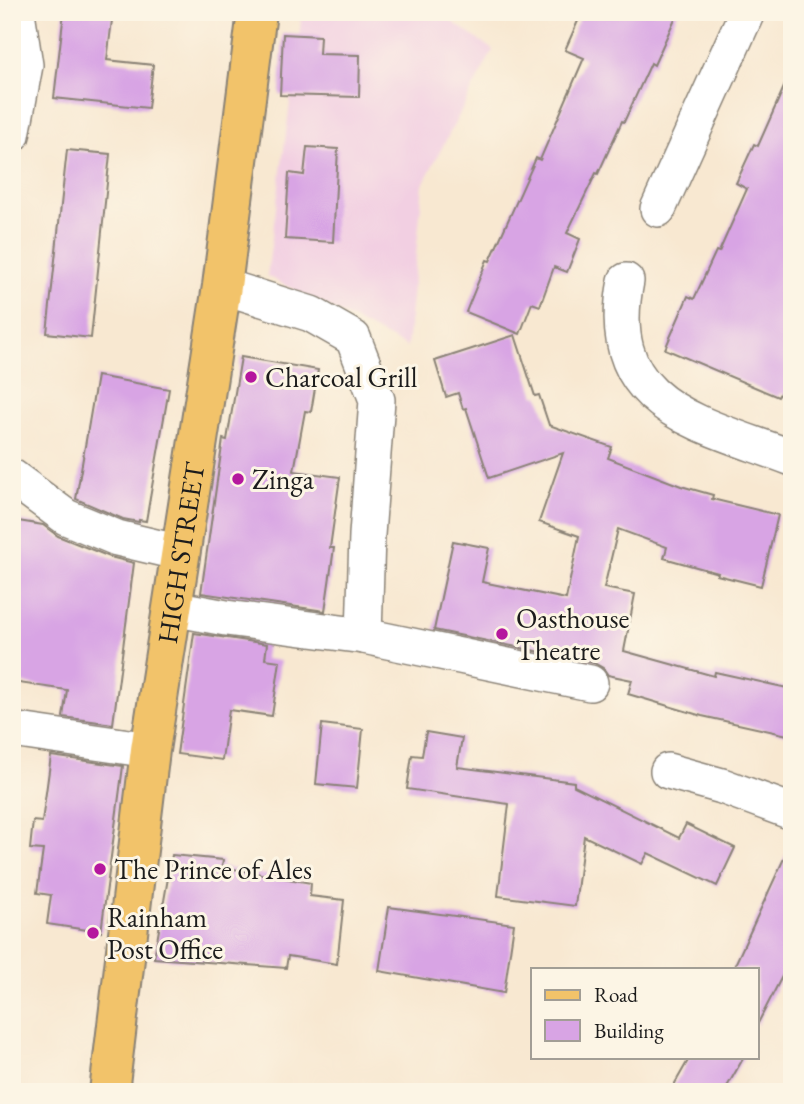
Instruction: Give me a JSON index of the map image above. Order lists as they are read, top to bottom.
{
  "streets": {
    "main road": ["HIGH STREET"]
  },
  "places": [
    "Charcoal Grill",
    "Zinga",
    "Oasthouse Theatre",
    "The Prince of Ales",
    "Rainham Post Office"
  ],
  "legend": ["Road", "Building"]
}
